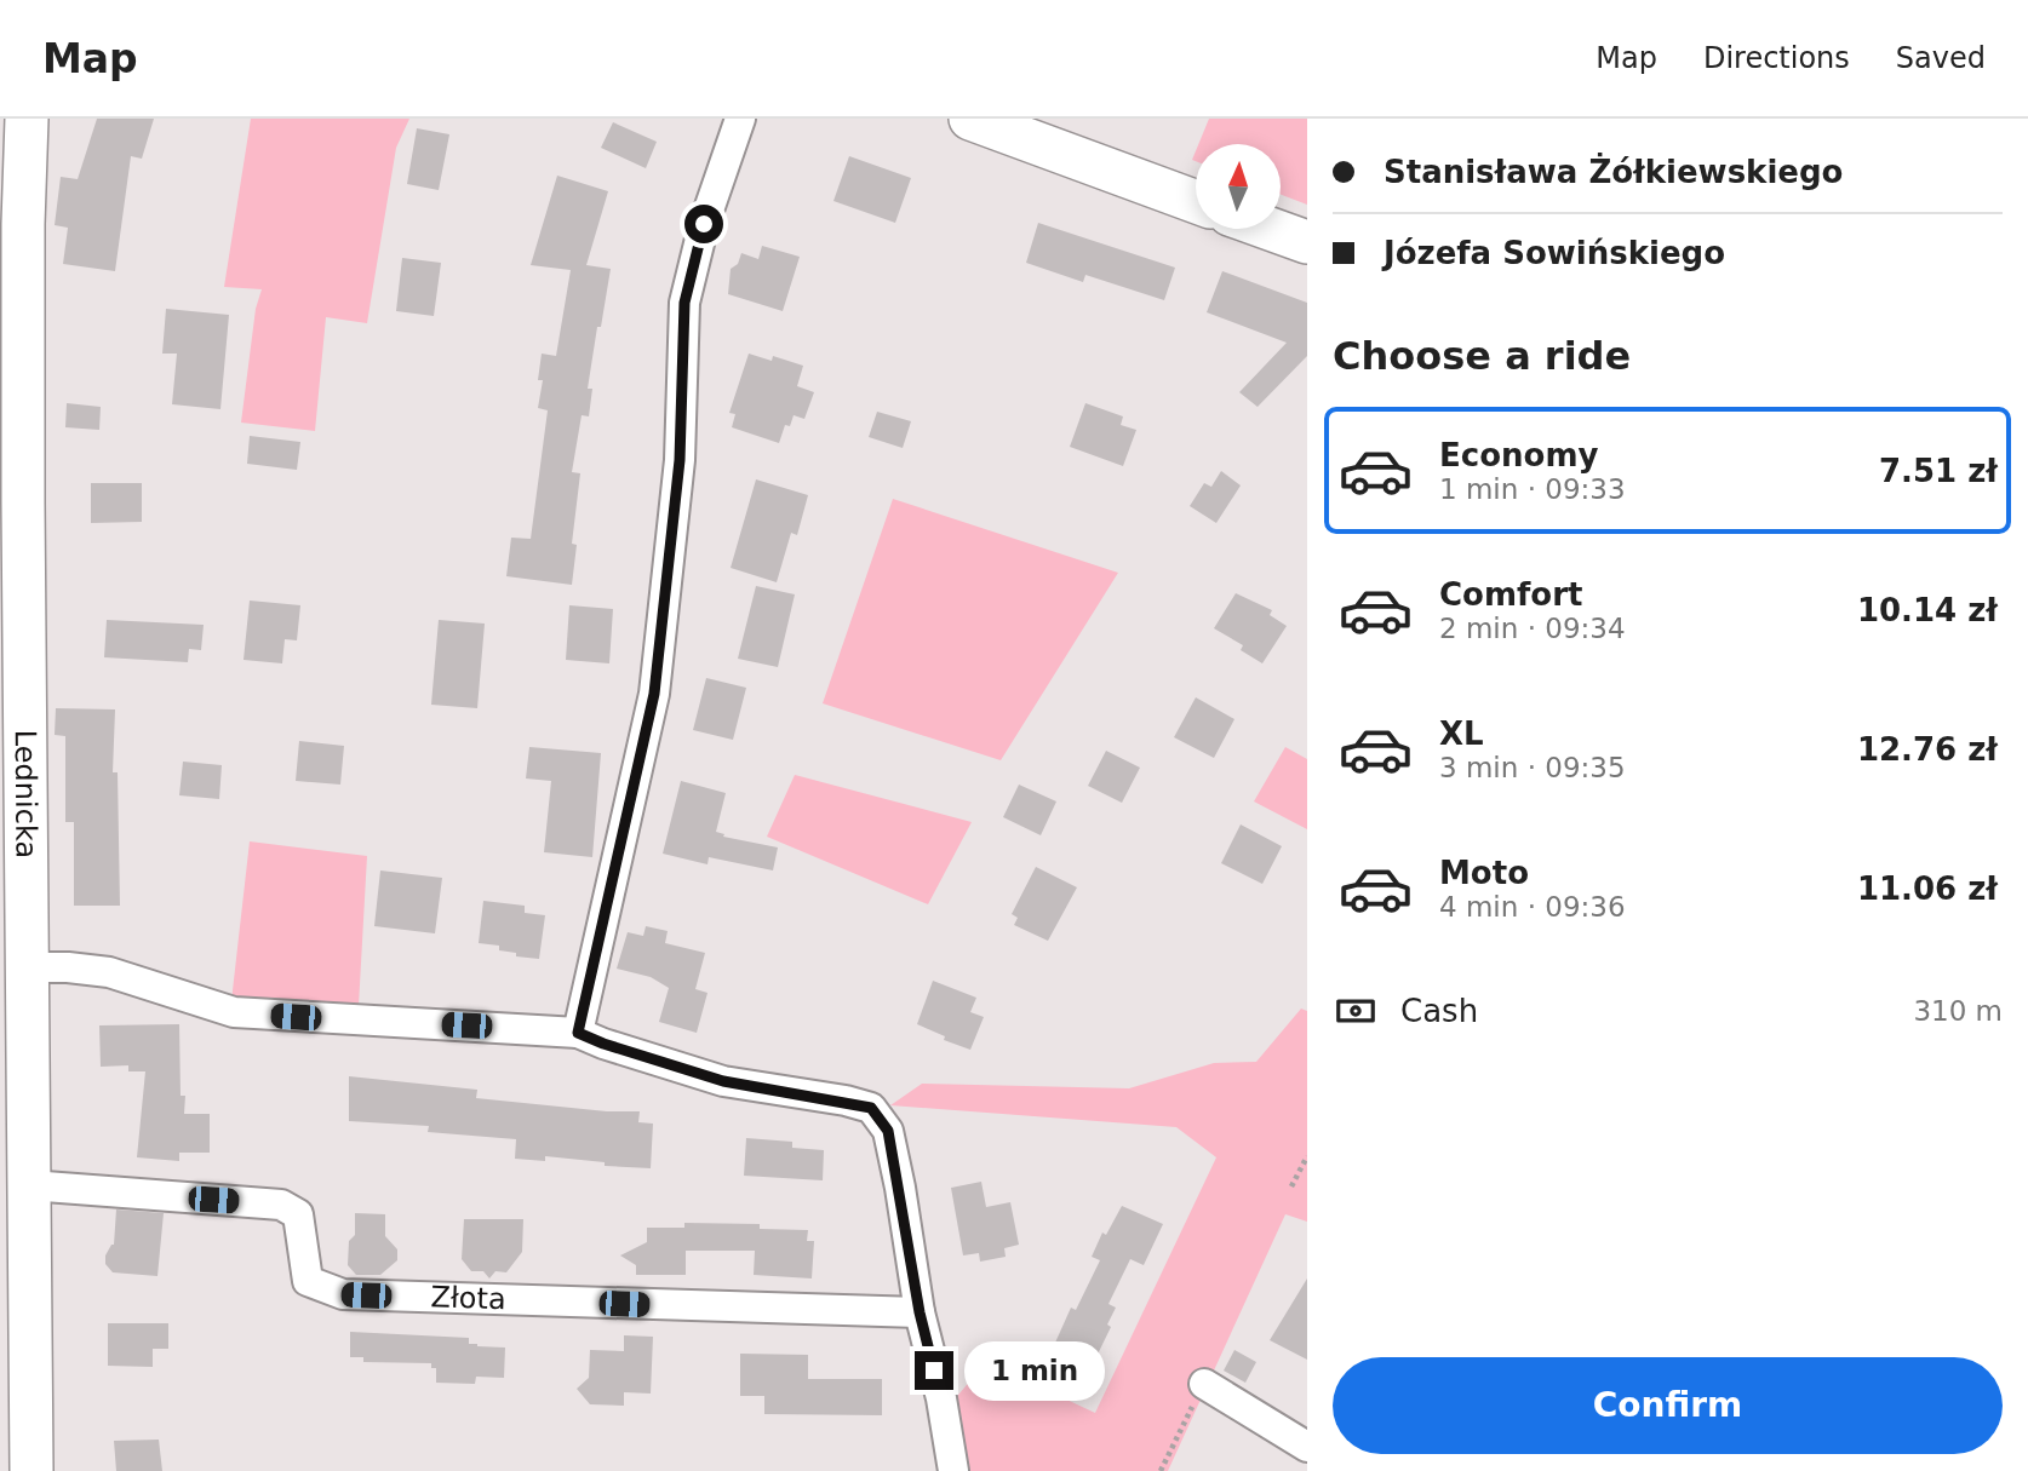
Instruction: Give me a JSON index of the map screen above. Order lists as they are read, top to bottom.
{
  "streets": {
    "main road": ["Lednicka"],
    "street": ["Złota"]
  },
  "crossings": [
    ["Lednicka", "Złota"]
  ],
  "north": "top",
  "page": {
    "header": "Map",
    "nav": ["Map", "Directions", "Saved"],
    "banner": ["Stanisława Żółkiewskiego", "Józefa Sowińskiego"],
    "heading": "Choose a ride",
    "list": [
      {
        "name": "Economy",
        "note": "1 min · 09:33",
        "value": "7.51 zł"
      },
      {
        "name": "Comfort",
        "note": "2 min · 09:34",
        "value": "10.14 zł"
      },
      {
        "name": "XL",
        "note": "3 min · 09:35",
        "value": "12.76 zł"
      },
      {
        "name": "Moto",
        "note": "4 min · 09:36",
        "value": "11.06 zł"
      }
    ],
    "pay": ["Cash", "310 m"],
    "buttons": "Confirm",
    "bubble": "1 min"
  }
}
